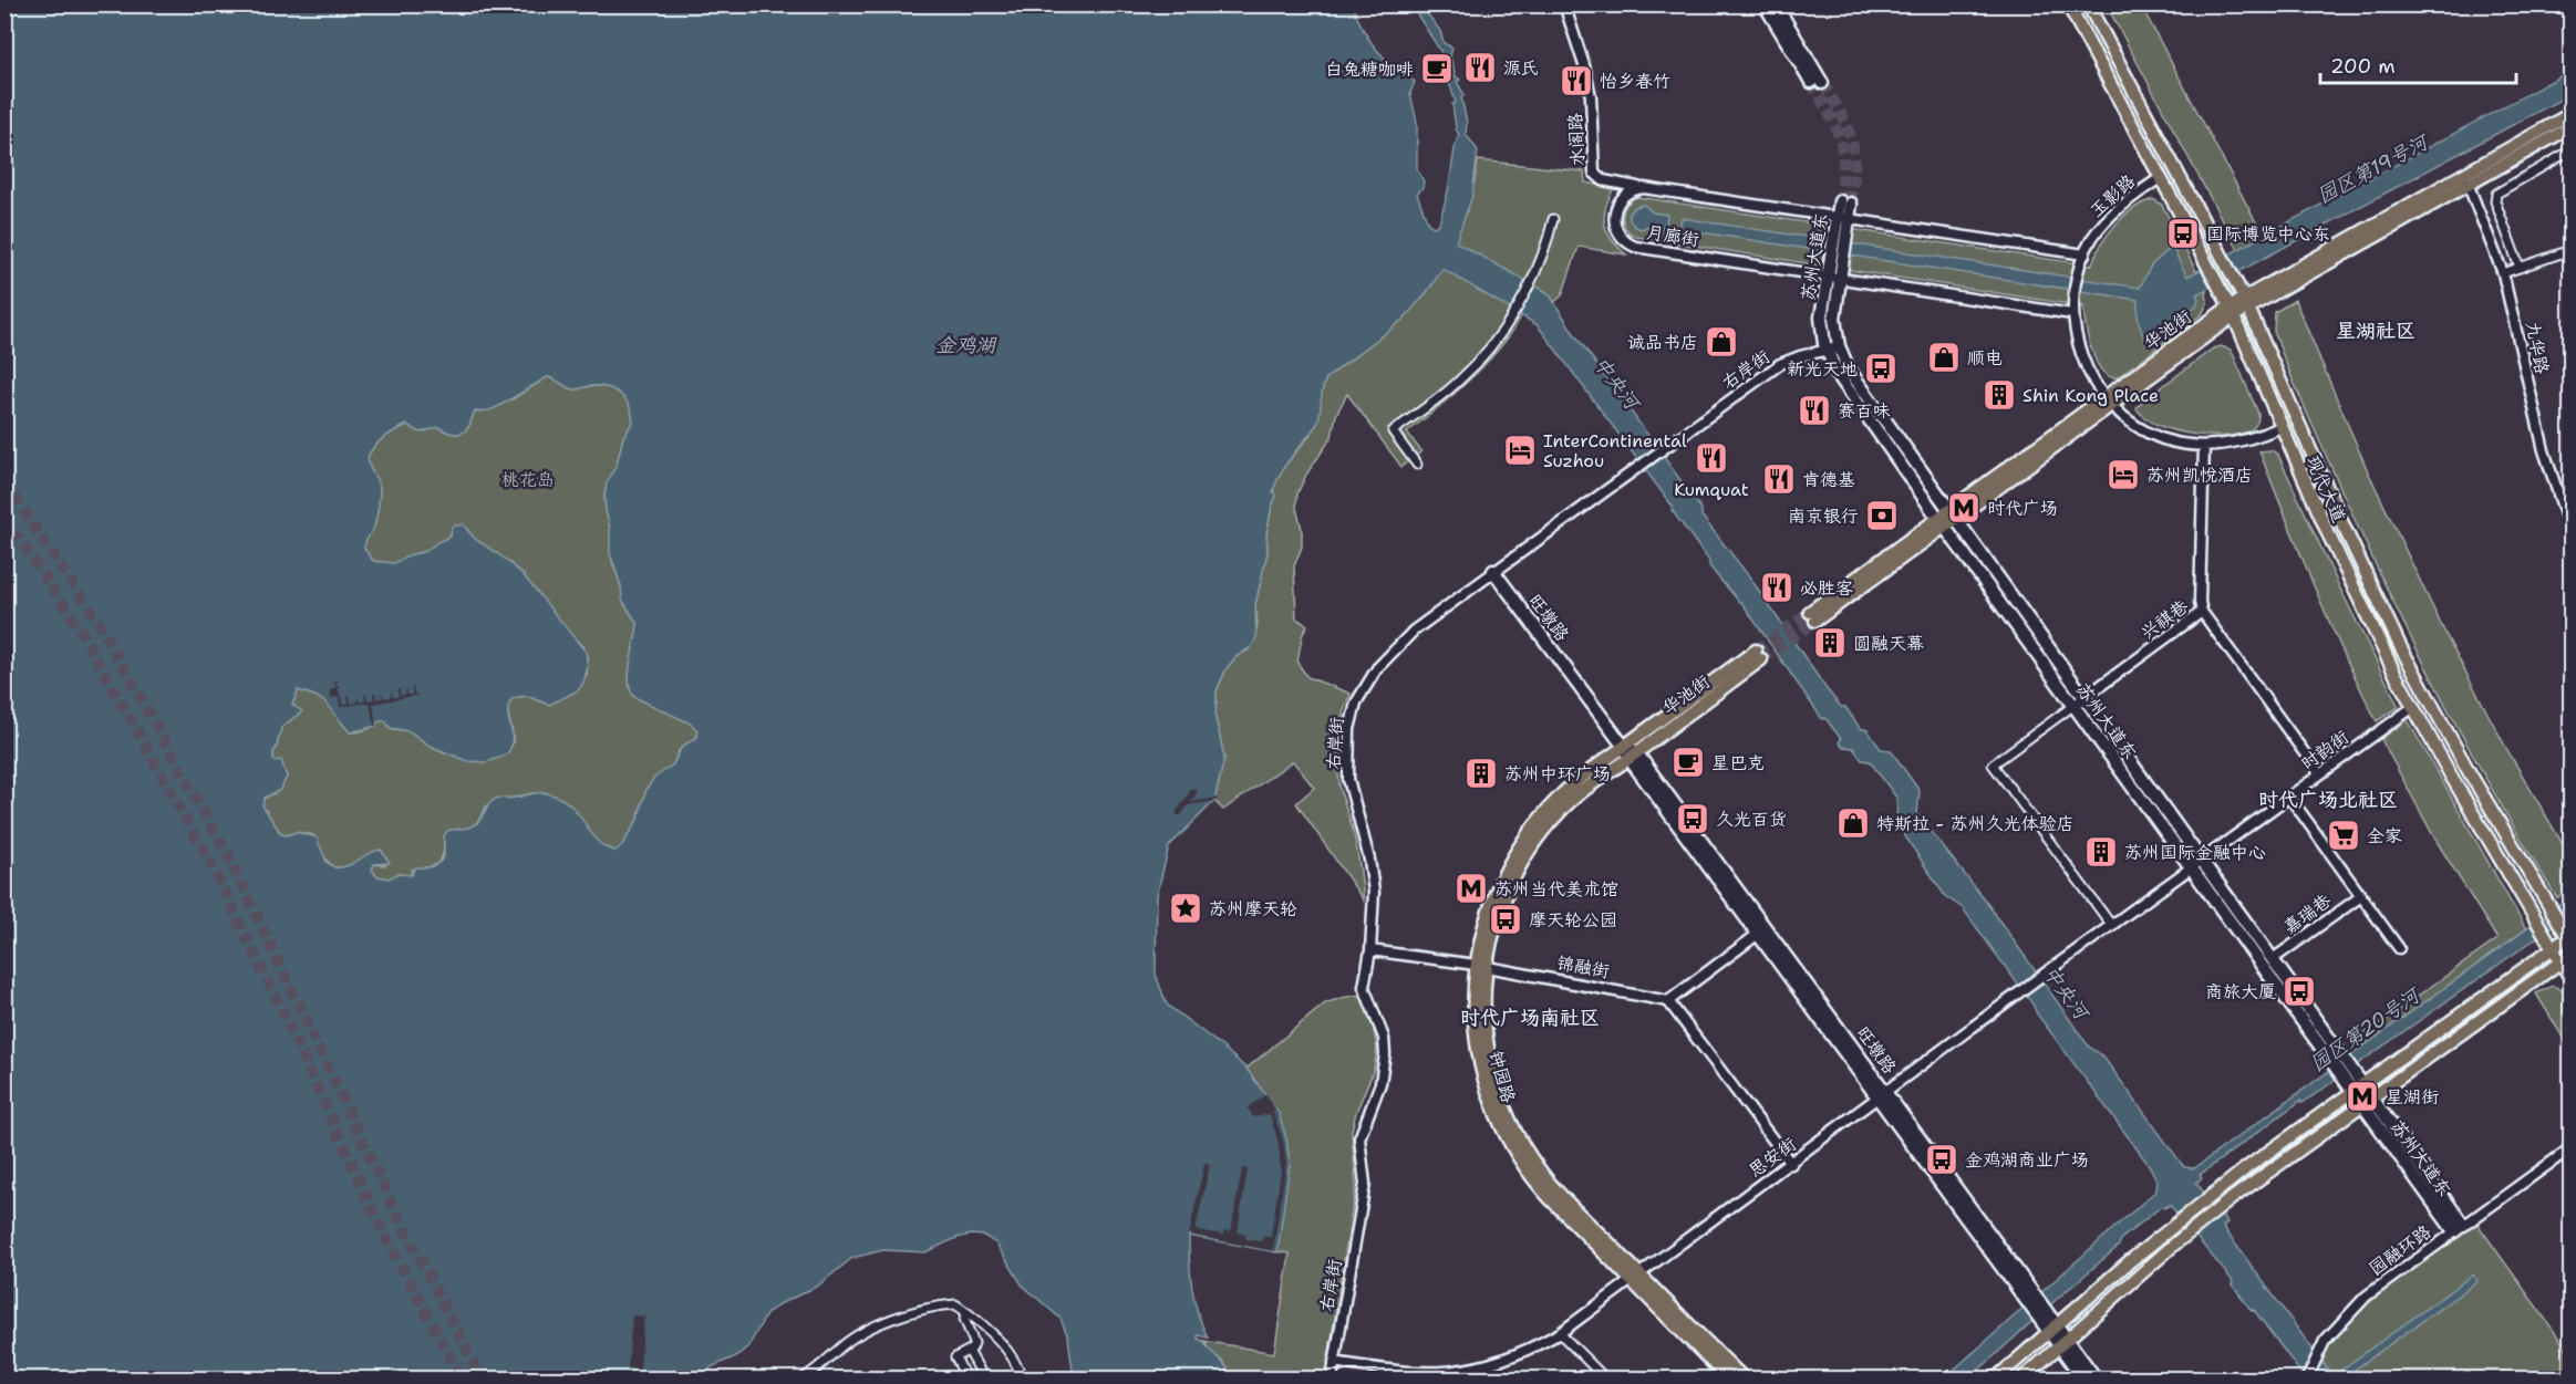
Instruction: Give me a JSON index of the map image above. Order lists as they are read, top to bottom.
{
  "streets": {
    "main road": [
      "苏州大道东",
      "华池街",
      "现代大道",
      "旺墩路",
      "钟园路"
    ],
    "street": [
      "水阁路",
      "玉影路",
      "月廊街",
      "九华路",
      "右岸街",
      "兴祺巷",
      "时韵街",
      "嘉瑞巷",
      "锦融街",
      "思安街",
      "园融环路"
    ]
  },
  "crossings": [
    ["玉影路", "月廊街"],
    ["玉影路", "华池街"],
    ["玉影路", "现代大道"],
    ["玉影路", "兴祺巷"],
    ["月廊街", "苏州大道东"],
    ["苏州大道东", "华池街"],
    ["苏州大道东", "右岸街"],
    ["苏州大道东", "兴祺巷"],
    ["苏州大道东", "时韵街"],
    ["苏州大道东", "嘉瑞巷"],
    ["苏州大道东", "思安街"],
    ["苏州大道东", "园融环路"],
    ["华池街", "九华路"],
    ["华池街", "现代大道"],
    ["华池街", "旺墩路"],
    ["华池街", "钟园路"],
    ["右岸街", "旺墩路"],
    ["右岸街", "锦融街"],
    ["右岸街", "思安街"],
    ["现代大道", "时韵街"],
    ["旺墩路", "钟园路"],
    ["旺墩路", "思安街"],
    ["时韵街", "思安街"],
    ["锦融街", "钟园路"],
    ["钟园路", "思安街"]
  ],
  "districts": ["星湖社区", "时代广场北社区", "时代广场南社区"],
  "water": [
    "园区第19号河",
    "金鸡湖",
    "中央河",
    "园区第20号河"
  ],
  "parks": ["桃花岛"],
  "places": {
    "restaurant": [
      "源氏",
      "怡乡春竹",
      "赛百味",
      "Kumquat",
      "肯德基",
      "必胜客"
    ],
    "cafe": ["白兔糖咖啡", "星巴克"],
    "bus stop": [
      "国际博览中心东",
      "新光天地",
      "久光百货",
      "摩天轮公园",
      "商旅大厦",
      "金鸡湖商业广场"
    ],
    "shop": ["诚品书店", "顺电", "特斯拉 - 苏州久光体验店"],
    "building": [
      "Shin Kong Place",
      "圆融天幕",
      "苏州中环广场",
      "苏州国际金融中心"
    ],
    "hotel": ["InterContinental Suzhou", "苏州凯悦酒店"],
    "metro station": ["时代广场", "苏州当代美术馆", "星湖街"],
    "bank": ["南京银行"],
    "supermarket": ["全家"],
    "place": ["苏州摩天轮"]
  },
  "scale_bar": "200 m"
}
